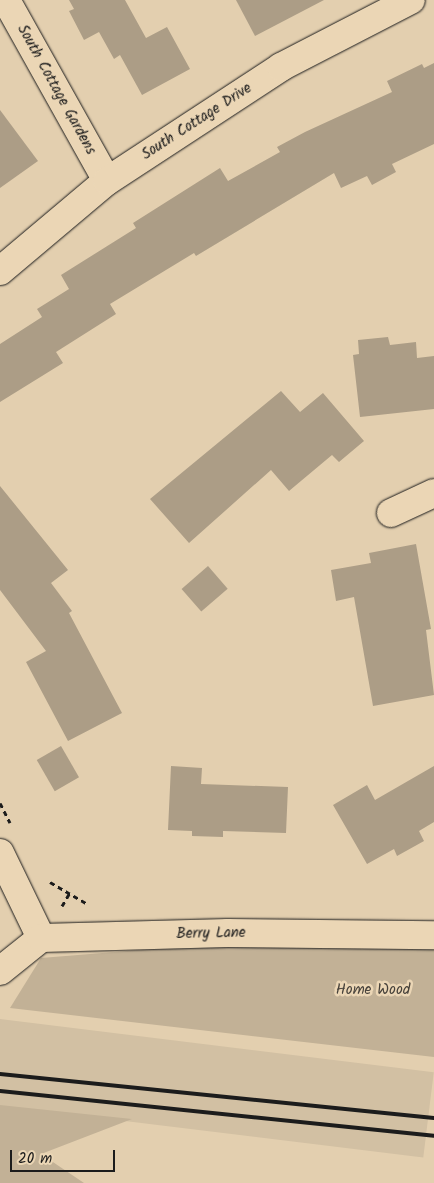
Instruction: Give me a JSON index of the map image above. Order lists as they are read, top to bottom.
{
  "streets": {
    "street": ["South Cottage Gardens", "South Cottage Drive", "Berry Lane"]
  },
  "crossings": [
    ["South Cottage Gardens", "South Cottage Drive"]
  ],
  "parks": ["Home Wood"],
  "scale_bar": "20 m"
}
